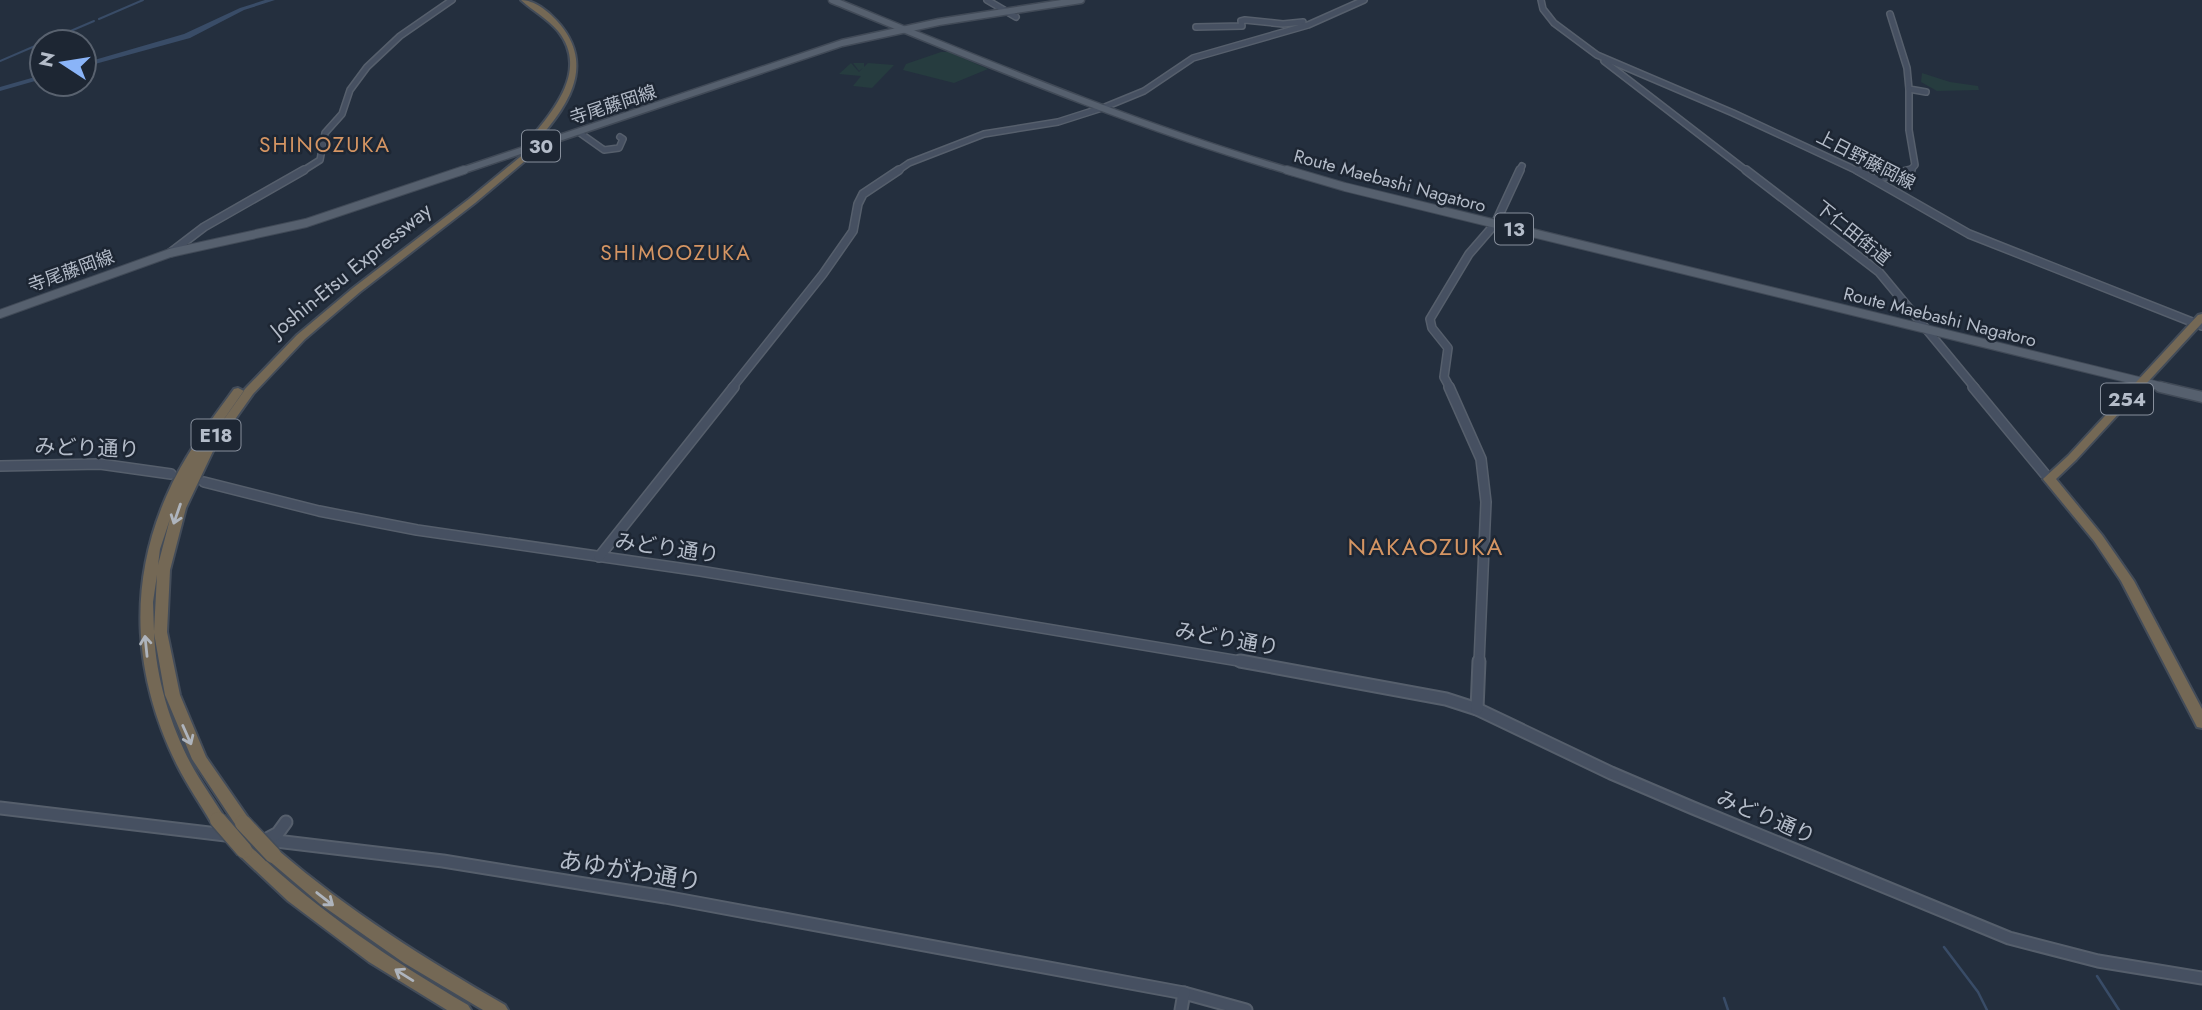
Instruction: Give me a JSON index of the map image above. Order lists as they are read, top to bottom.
{
  "streets": {
    "highway": ["Joshin-Etsu Expressway", "254", "E18"],
    "main road": [
      "寺尾藤岡線",
      "30",
      "Route Maebashi Nagatoro",
      "13"
    ],
    "street": [
      "上日野藤岡線",
      "下仁田街道",
      "みどり通り",
      "あゆがわ通り"
    ]
  },
  "crossings": [
    ["寺尾藤岡線", "Route Maebashi Nagatoro"],
    ["上日野藤岡線", "下仁田街道"],
    ["上日野藤岡線", "254"],
    ["Route Maebashi Nagatoro", "下仁田街道"],
    ["Route Maebashi Nagatoro", "254"],
    ["下仁田街道", "254"],
    ["Joshin-Etsu Expressway", "あゆがわ通り"]
  ],
  "districts": ["SHINOZUKA", "SHIMOOZUKA", "NAKAOZUKA"],
  "north": "left"
}
